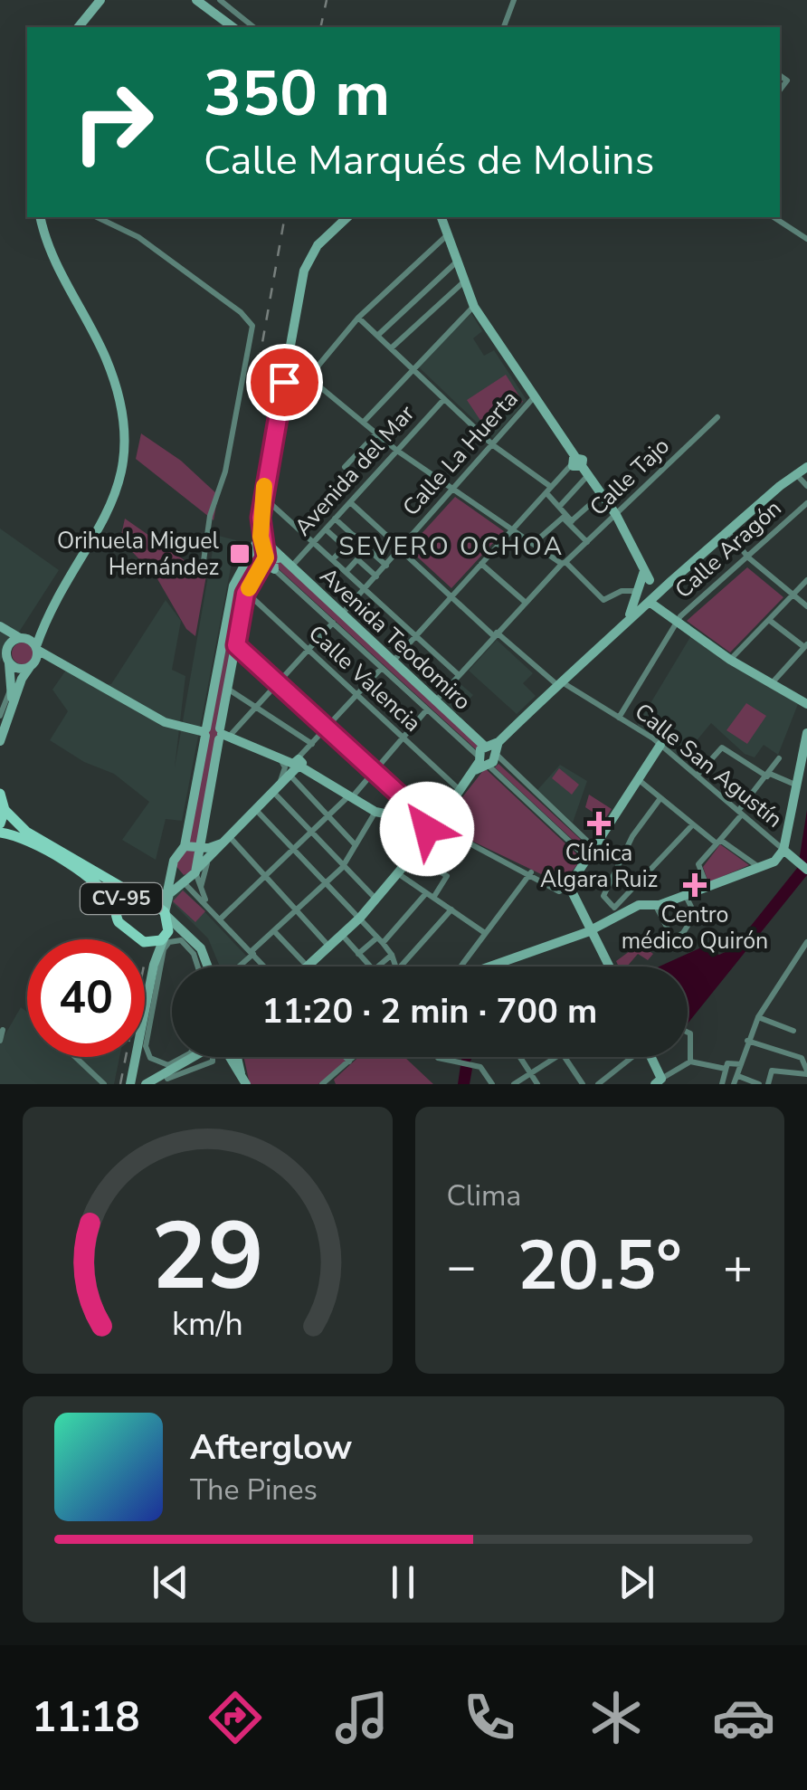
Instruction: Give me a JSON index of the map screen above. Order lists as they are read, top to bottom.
{
  "streets": {
    "main road": ["CV-95"],
    "street": [
      "Calle La Huerta",
      "Avenida del Mar",
      "Calle Tajo",
      "Calle Aragón",
      "Avenida Teodomiro",
      "Calle Valencia",
      "Calle San Agustín"
    ]
  },
  "crossings": [
    ["Calle La Huerta", "Avenida Teodomiro"],
    ["Calle La Huerta", "Calle San Agustín"],
    ["Avenida del Mar", "Avenida Teodomiro"],
    ["Avenida del Mar", "Calle San Agustín"],
    ["Calle Tajo", "Avenida Teodomiro"],
    ["Calle Tajo", "Calle San Agustín"],
    ["Calle Aragón", "Calle San Agustín"]
  ],
  "districts": ["SEVERO OCHOA"],
  "places": {
    "transit": ["Orihuela Miguel Hernández"],
    "health": ["Clínica Algara Ruiz", "Centro médico Quirón"]
  },
  "page": {
    "turn": ["350 m", "Calle Marqués de Molins"],
    "limit": "40",
    "trip": "11:20 · 2 min · 700 m",
    "tile": "Clima",
    "heat": ["−", "20.5°", "+"],
    "song": ["Afterglow", "The Pines"],
    "tabs": "11:18",
    "gauge": ["29", "km/h"]
  }
}
